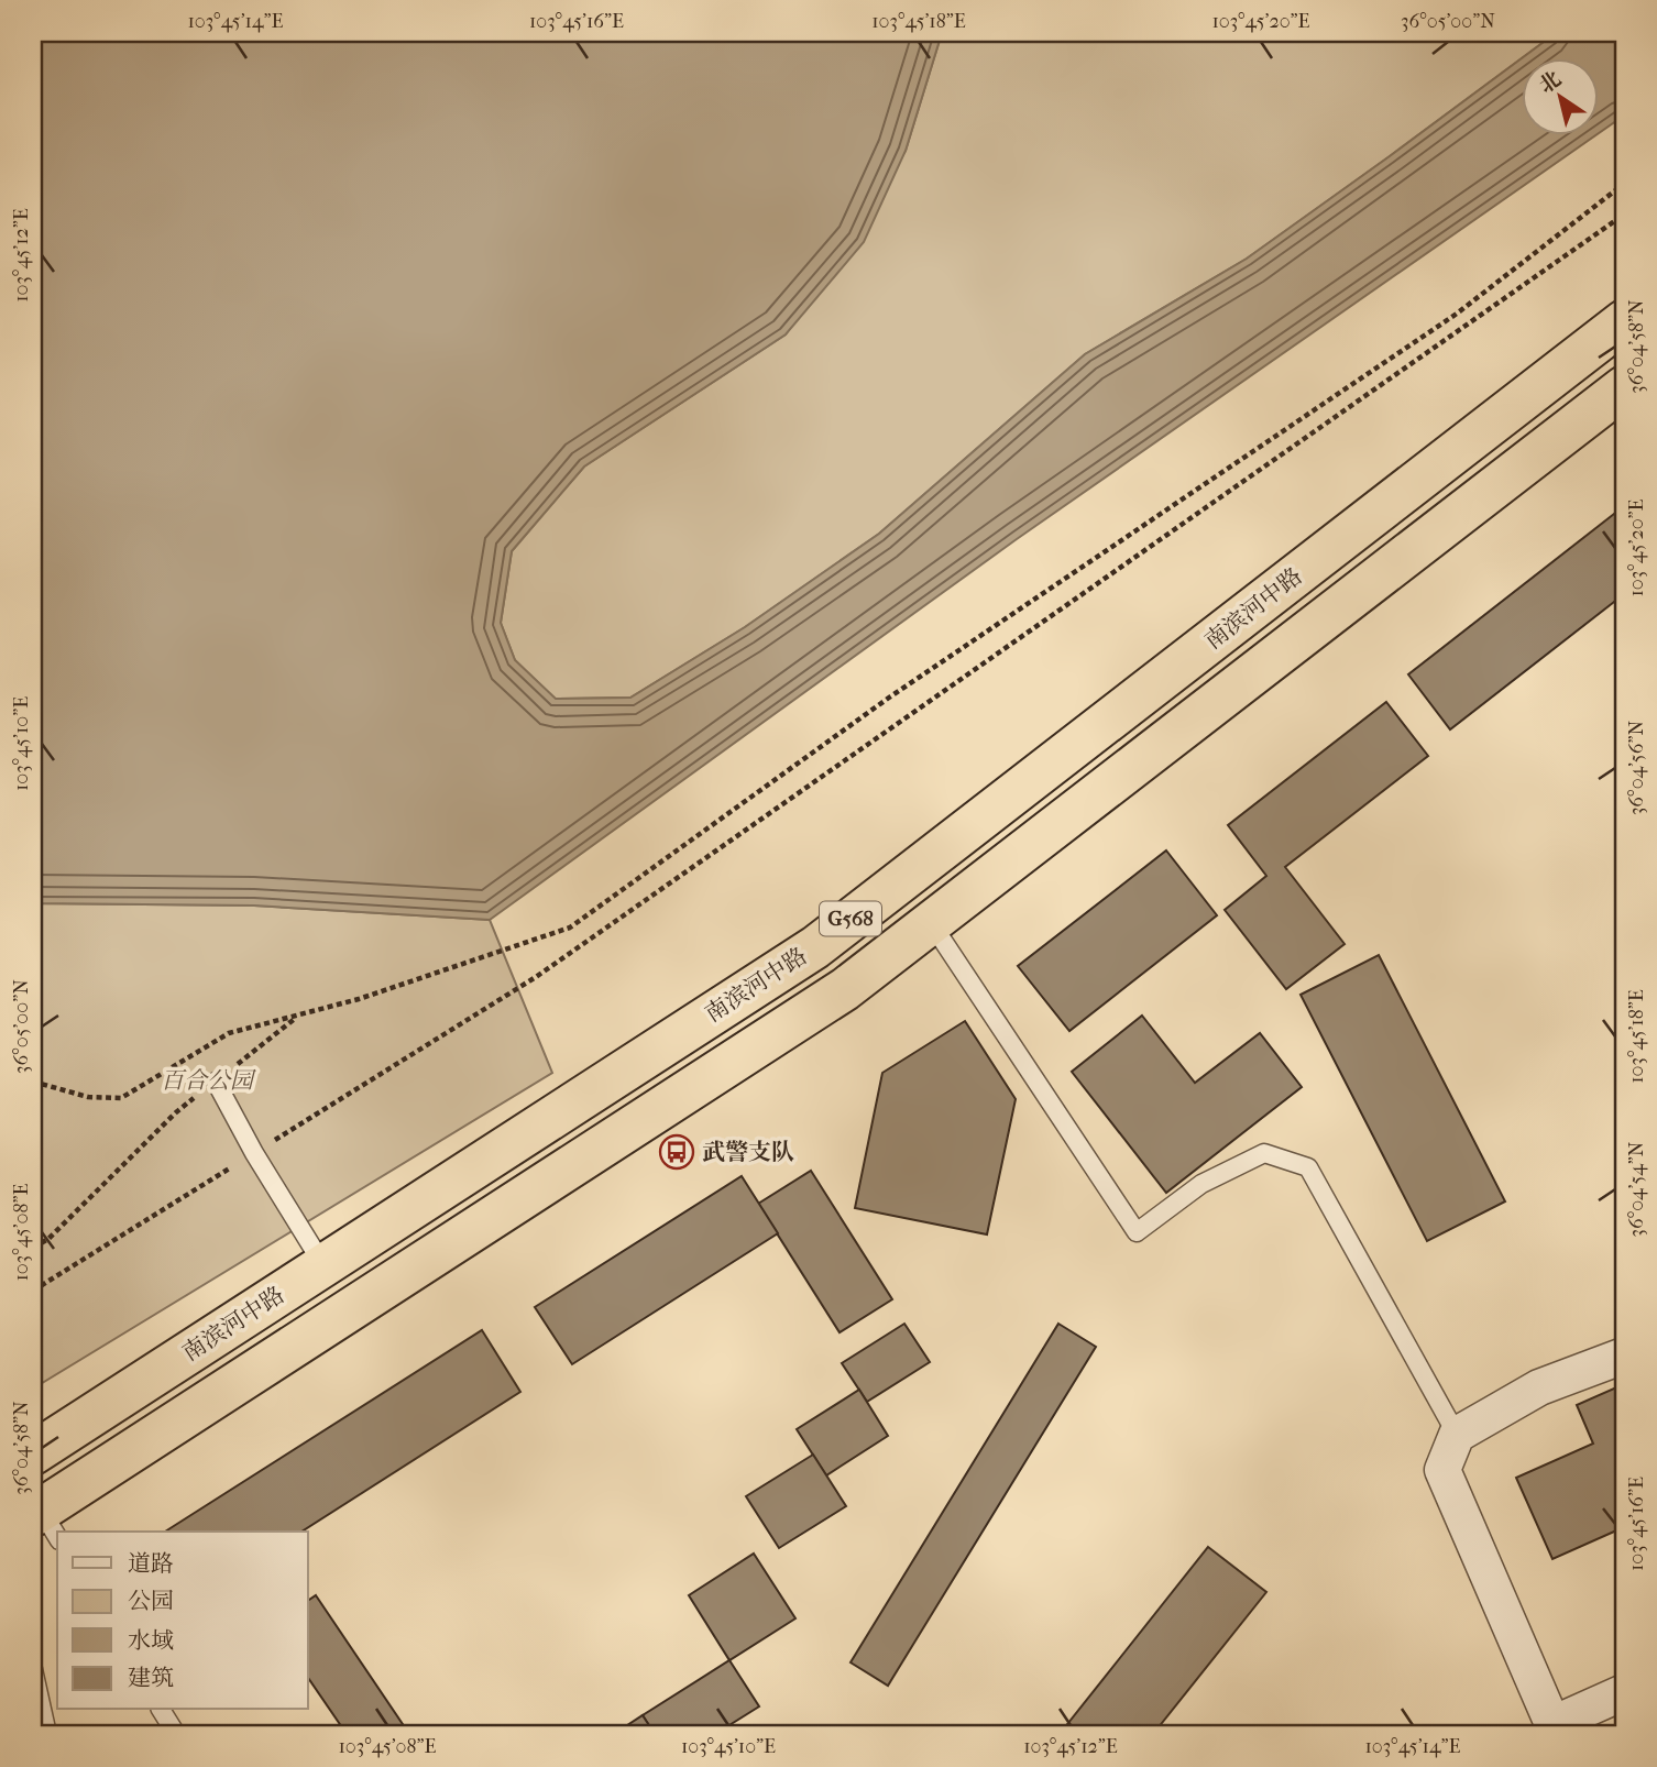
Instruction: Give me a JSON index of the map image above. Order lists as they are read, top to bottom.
{
  "streets": {
    "highway": ["南滨河中路", "G568"]
  },
  "parks": ["百合公园"],
  "places": {
    "bus stop": ["武警支队"]
  },
  "legend": [
    "道路",
    "公园",
    "水域",
    "建筑"
  ],
  "north": "top left",
  "coordinates": [
    "103°45'14\"E",
    "103°45'16\"E",
    "103°45'18\"E",
    "103°45'20\"E",
    "36°05'00\"N",
    "103°45'12\"E",
    "36°04'58\"N",
    "103°45'10\"E",
    "36°04'56\"N",
    "36°04'54\"N",
    "103°45'08\"E"
  ]
}
